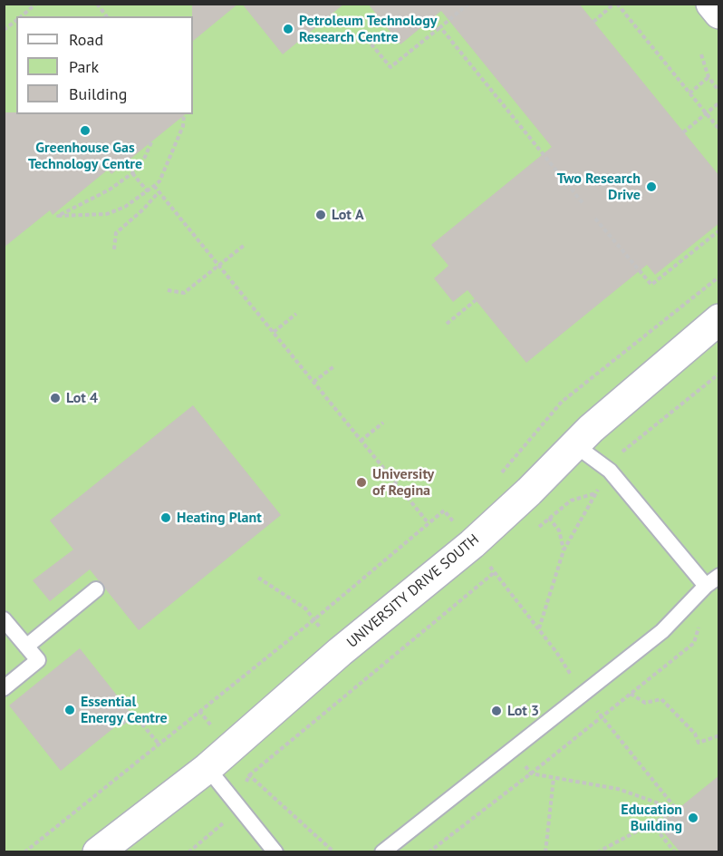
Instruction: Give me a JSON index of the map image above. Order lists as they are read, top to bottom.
{
  "streets": {
    "street": ["UNIVERSITY DRIVE SOUTH"]
  },
  "places": [
    "Petroleum Technology Research Centre",
    "Greenhouse Gas Technology Centre",
    "Two Research Drive",
    "Lot A",
    "Lot 4",
    "University of Regina",
    "Heating Plant",
    "Essential Energy Centre",
    "Lot 3",
    "Education Building"
  ],
  "legend": ["Road", "Park", "Building"]
}
